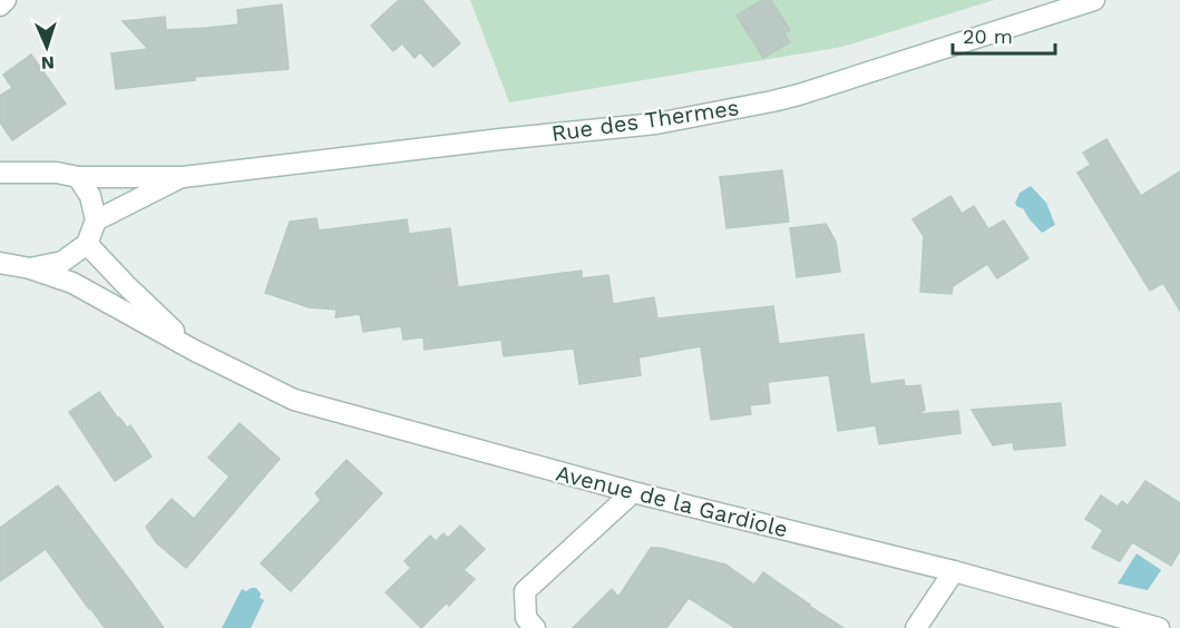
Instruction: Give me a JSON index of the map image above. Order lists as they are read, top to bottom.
{
  "streets": {
    "street": ["Rue des Thermes", "Avenue de la Gardiole"]
  },
  "scale_bar": "20 m",
  "north": "bottom"
}
